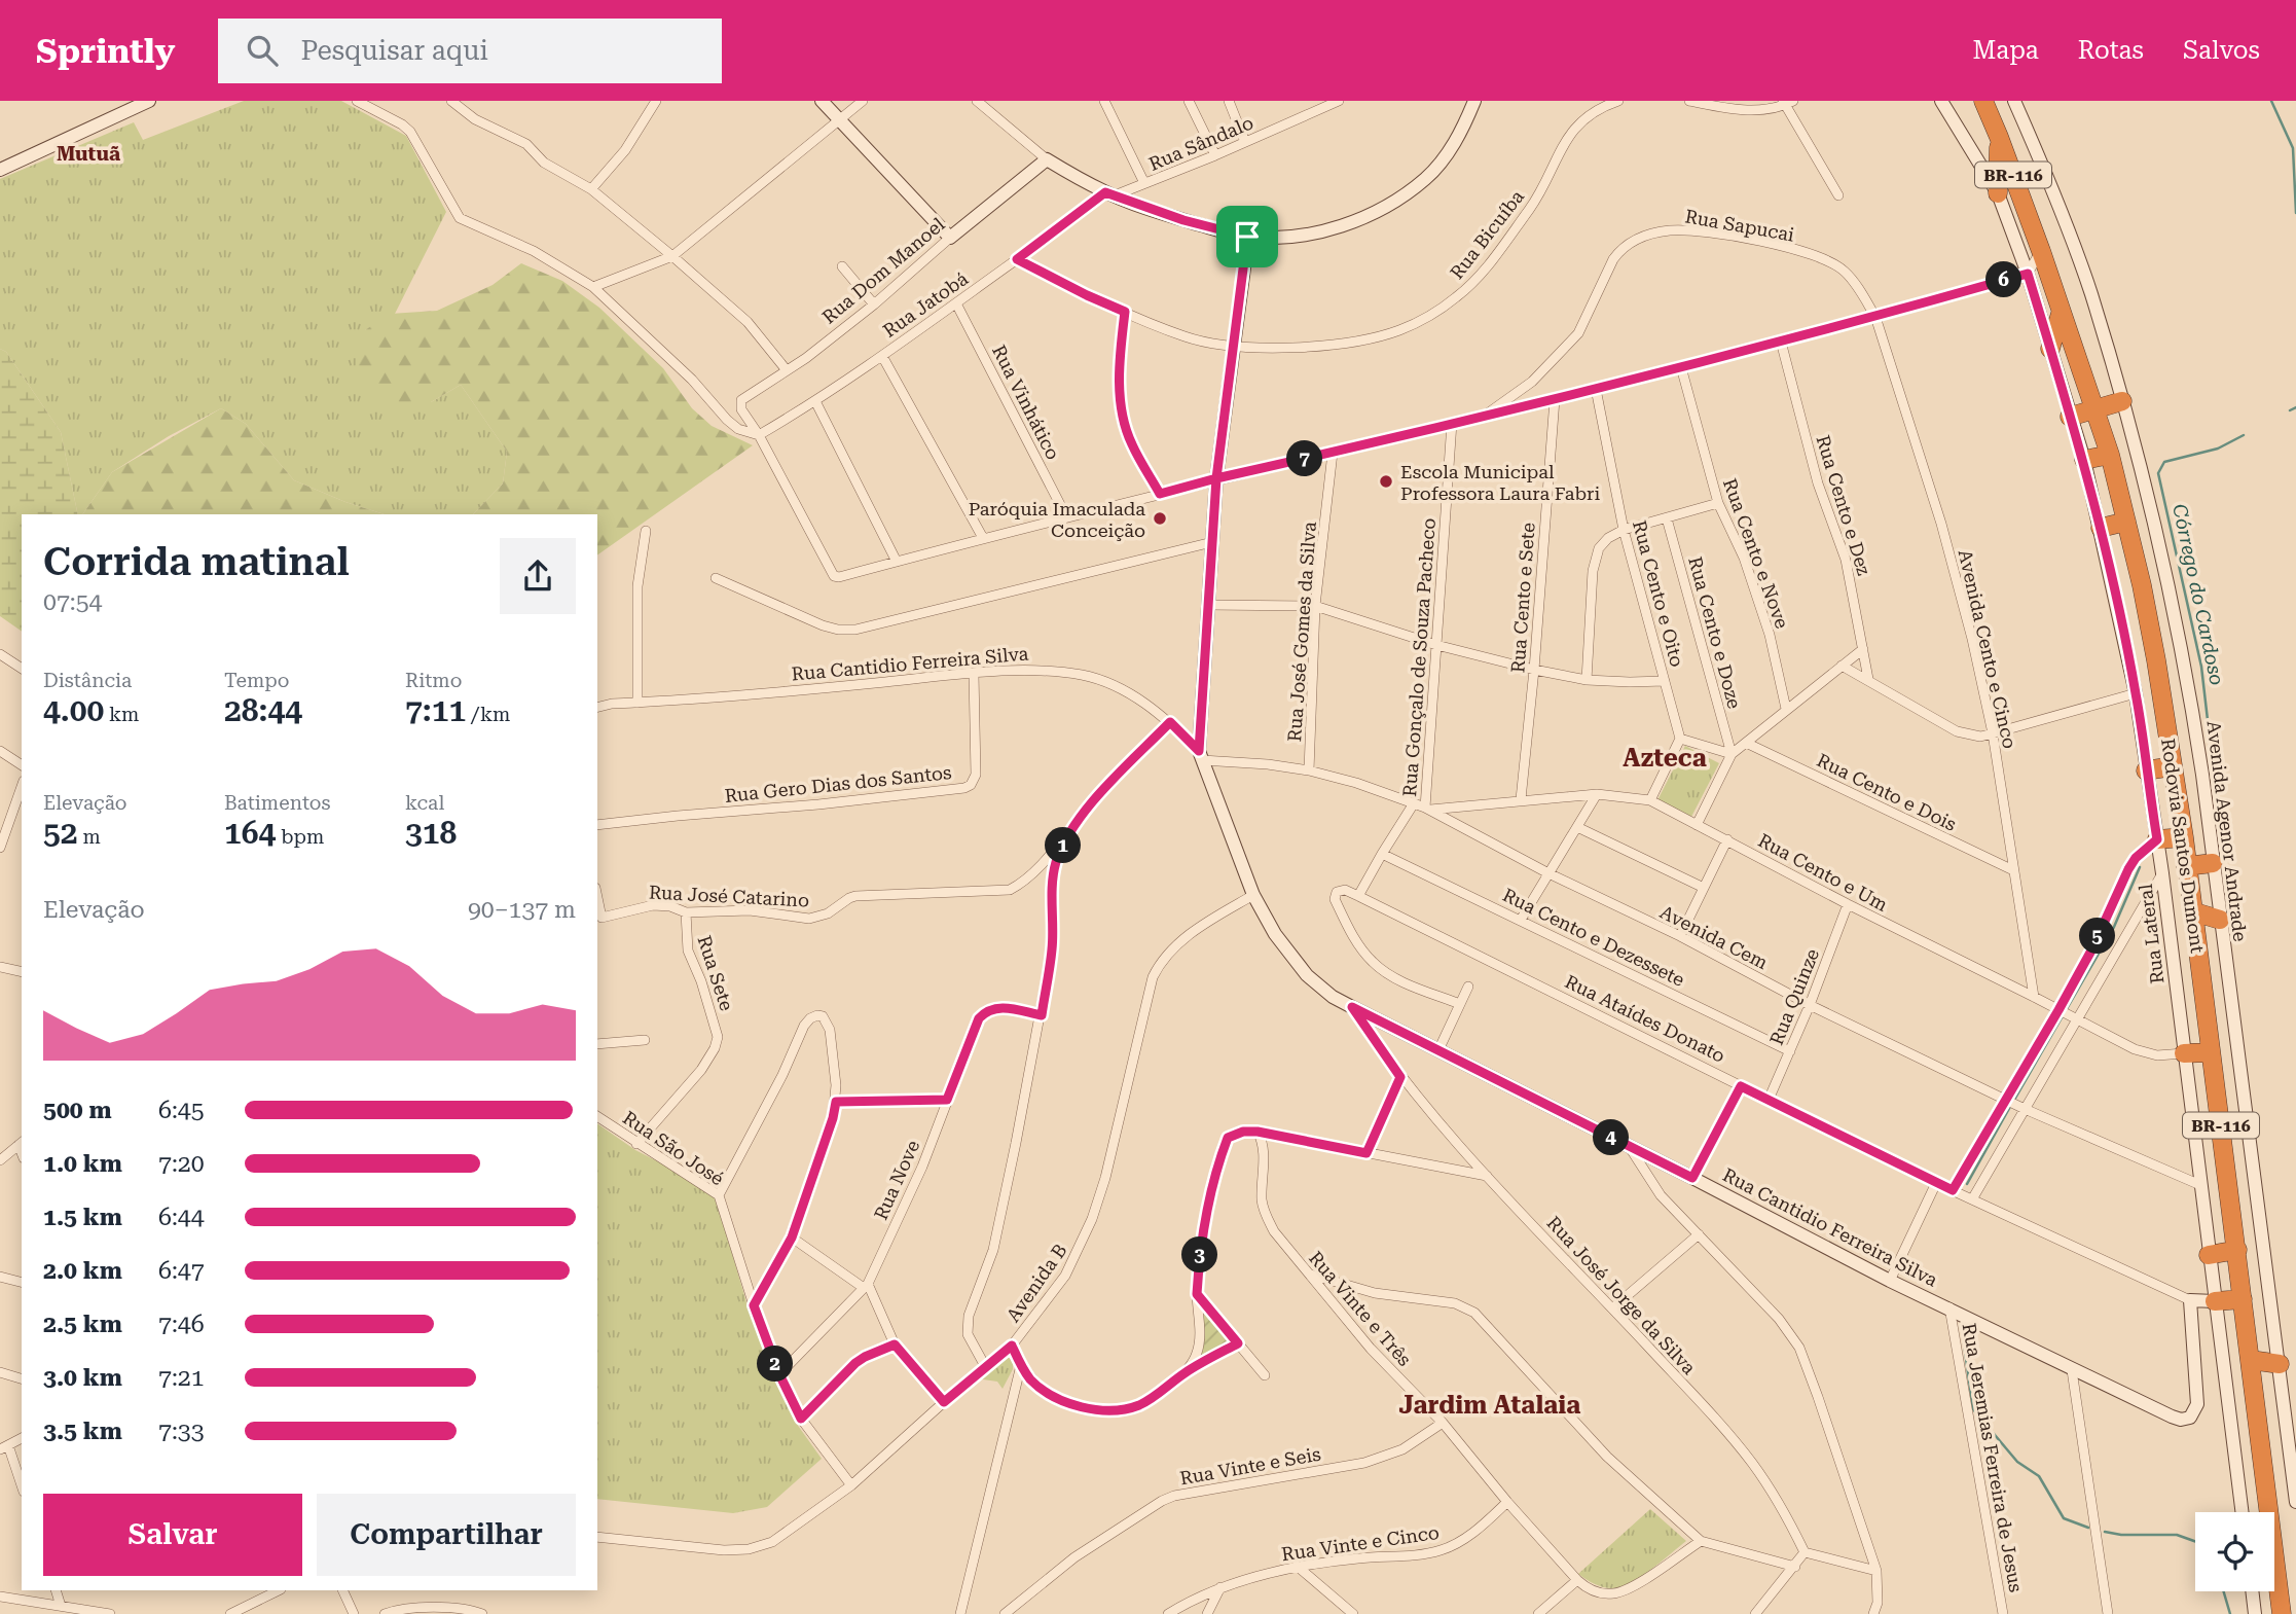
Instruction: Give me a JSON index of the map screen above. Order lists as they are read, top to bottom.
{
  "streets": {
    "highway": ["BR-116", "Rodovia Santos Dumont"],
    "street": [
      "Rua Sândalo",
      "Rua Sapucai",
      "Rua Bicuíba",
      "Rua Dom Manoel",
      "Rua Jatobá",
      "Rua Vinhático",
      "Rua Cento e Dez",
      "Rua Cento e Nove",
      "Rua Cento e Oito",
      "Rua Cento e Sete",
      "Rua José Gomes da Silva",
      "Rua Cento e Doze",
      "Avenida Cento e Cinco",
      "Rua Gonçalo de Souza Pacheco",
      "Rua Cantidio Ferreira Silva",
      "Rua Gero Dias dos Santos",
      "Rua Cento e Dois",
      "Avenida Agenor Andrade",
      "Rua Cento e Um",
      "Rua José Catarino",
      "Rua Lateral",
      "Rua Cento e Dezessete",
      "Avenida Cem",
      "Rua Sete",
      "Rua Quinze",
      "Rua Ataídes Donato",
      "Rua São José",
      "Rua Nove",
      "Avenida B",
      "Rua José Jorge da Silva",
      "Rua Vinte e Três",
      "Rua Jeremias Ferreira de Jesus",
      "Rua Vinte e Seis",
      "Rua Vinte e Cinco"
    ]
  },
  "crossings": [
    ["Rua Sândalo", "Rua Jatobá"],
    ["Rua Sapucai", "Avenida Cento e Cinco"],
    ["Rua Bicuíba", "Rua Jatobá"],
    ["Rua Dom Manoel", "Rua Jatobá"],
    ["Rua Jatobá", "Rua Vinhático"],
    ["Rua Cento e Sete", "Rua Cento e Um"],
    ["Rua José Gomes da Silva", "Avenida Cem"],
    ["Avenida Cento e Cinco", "Rua Cento e Dois"],
    ["Avenida Cento e Cinco", "Rua Cento e Um"],
    ["Rua Gonçalo de Souza Pacheco", "Rua Cento e Um"],
    ["Rua Gonçalo de Souza Pacheco", "Avenida Cem"],
    ["Rua Cantidio Ferreira Silva", "Rua Gero Dias dos Santos"],
    ["Rua Cantidio Ferreira Silva", "Avenida Cem"],
    ["Rua Cantidio Ferreira Silva", "Rua Ataídes Donato"],
    ["Rua Cantidio Ferreira Silva", "Avenida B"],
    ["Rua Cantidio Ferreira Silva", "Rua José Jorge da Silva"],
    ["Rua Cantidio Ferreira Silva", "Rua Jeremias Ferreira de Jesus"],
    ["Rua Cento e Um", "Rua Lateral"],
    ["Rua Cento e Um", "Avenida Cem"],
    ["Rua Cento e Um", "Rua Quinze"],
    ["Rua José Catarino", "Rua Sete"],
    ["Rua Lateral", "Avenida Cem"],
    ["Rua Lateral", "Rua Ataídes Donato"],
    ["Rua Cento e Dezessete", "Rua Quinze"],
    ["Avenida Cem", "Rua Quinze"],
    ["Rua Sete", "Rua São José"],
    ["Rua Quinze", "Rua Ataídes Donato"],
    ["Rua São José", "Rua Nove"],
    ["Rua São José", "Avenida B"],
    ["Rua Vinte e Três", "Rua Vinte e Seis"],
    ["Rua Vinte e Três", "Rua Vinte e Cinco"]
  ],
  "districts": ["Mutuã", "Azteca", "Jardim Atalaia"],
  "water": ["Córrego do Cardoso"],
  "places": ["Escola Municipal Professora Laura Fabri", "Paróquia Imaculada Conceição"],
  "page": {
    "header": "Sprintly",
    "search": "Pesquisar aqui",
    "nav": ["Mapa", "Rotas", "Salvos"],
    "pins": [
      "6",
      "7",
      "1",
      "5",
      "4",
      "3",
      "2"
    ],
    "heading": ["Corrida matinal", "07:54"],
    "stats": [
      ["Distância", "4.00 km"],
      ["Tempo", "28:44"],
      ["Ritmo", "7:11 /km"],
      ["Elevação", "52 m"],
      ["Batimentos", "164 bpm"],
      ["kcal", "318"]
    ],
    "chart": ["Elevação", "90–137 m"],
    "list": [
      {
        "name": "500 m",
        "note": "6:45"
      },
      {
        "name": "1.0 km",
        "note": "7:20"
      },
      {
        "name": "1.5 km",
        "note": "6:44"
      },
      {
        "name": "2.0 km",
        "note": "6:47"
      },
      {
        "name": "2.5 km",
        "note": "7:46"
      },
      {
        "name": "3.0 km",
        "note": "7:21"
      },
      {
        "name": "3.5 km",
        "note": "7:33"
      }
    ],
    "buttons": ["Salvar", "Compartilhar"]
  }
}
